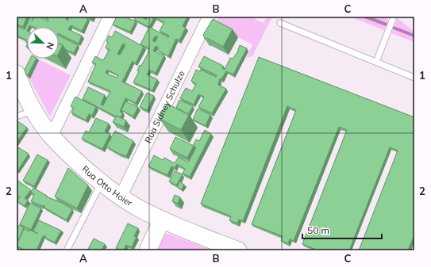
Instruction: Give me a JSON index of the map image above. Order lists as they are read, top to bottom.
{
  "streets": {
    "street": ["Rua Sidney Schulze", "Rua Otto Hoier"]
  },
  "crossings": [
    ["Rua Sidney Schulze", "Rua Otto Hoier"]
  ],
  "scale_bar": "50 m",
  "north": "bottom right",
  "grid": {
    "columns": ["A", "B", "C"],
    "rows": ["1", "2"]
  }
}
